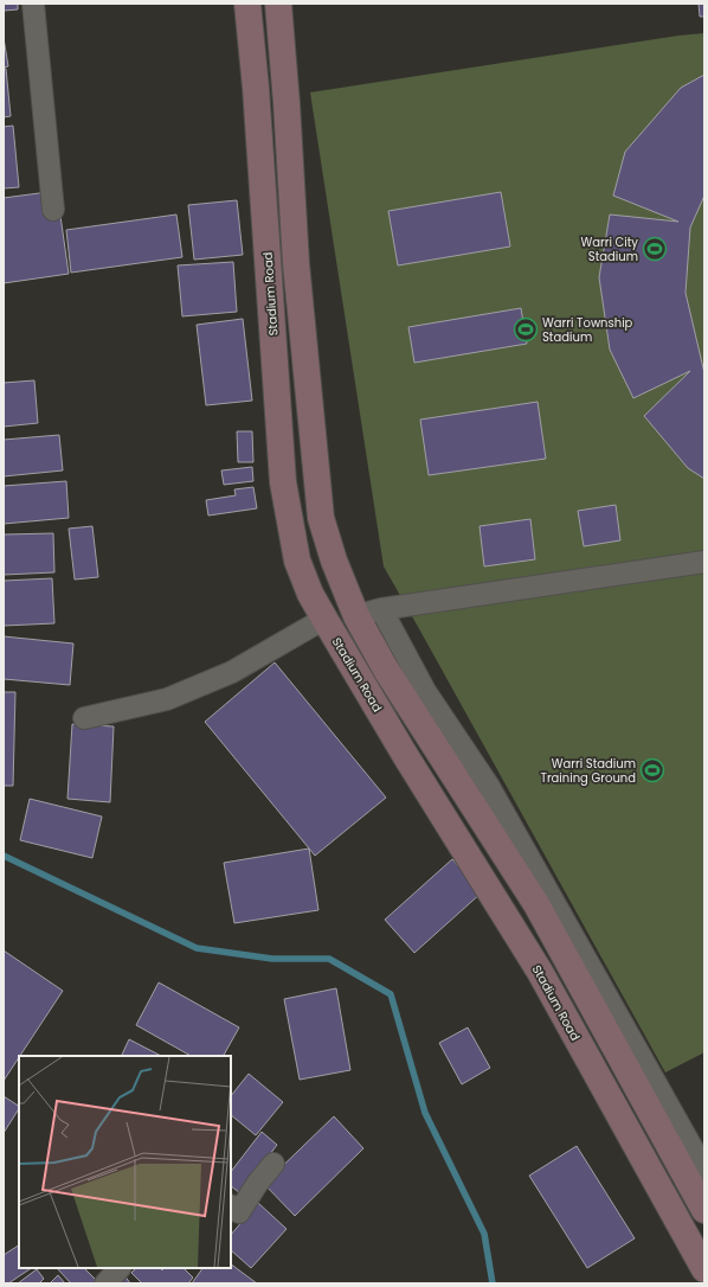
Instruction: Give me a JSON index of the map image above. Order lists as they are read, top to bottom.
{
  "streets": {
    "main road": ["Stadium Road"]
  },
  "places": {
    "sports": ["Warri City Stadium", "Warri Township Stadium", "Warri Stadium Training Ground"]
  }
}
